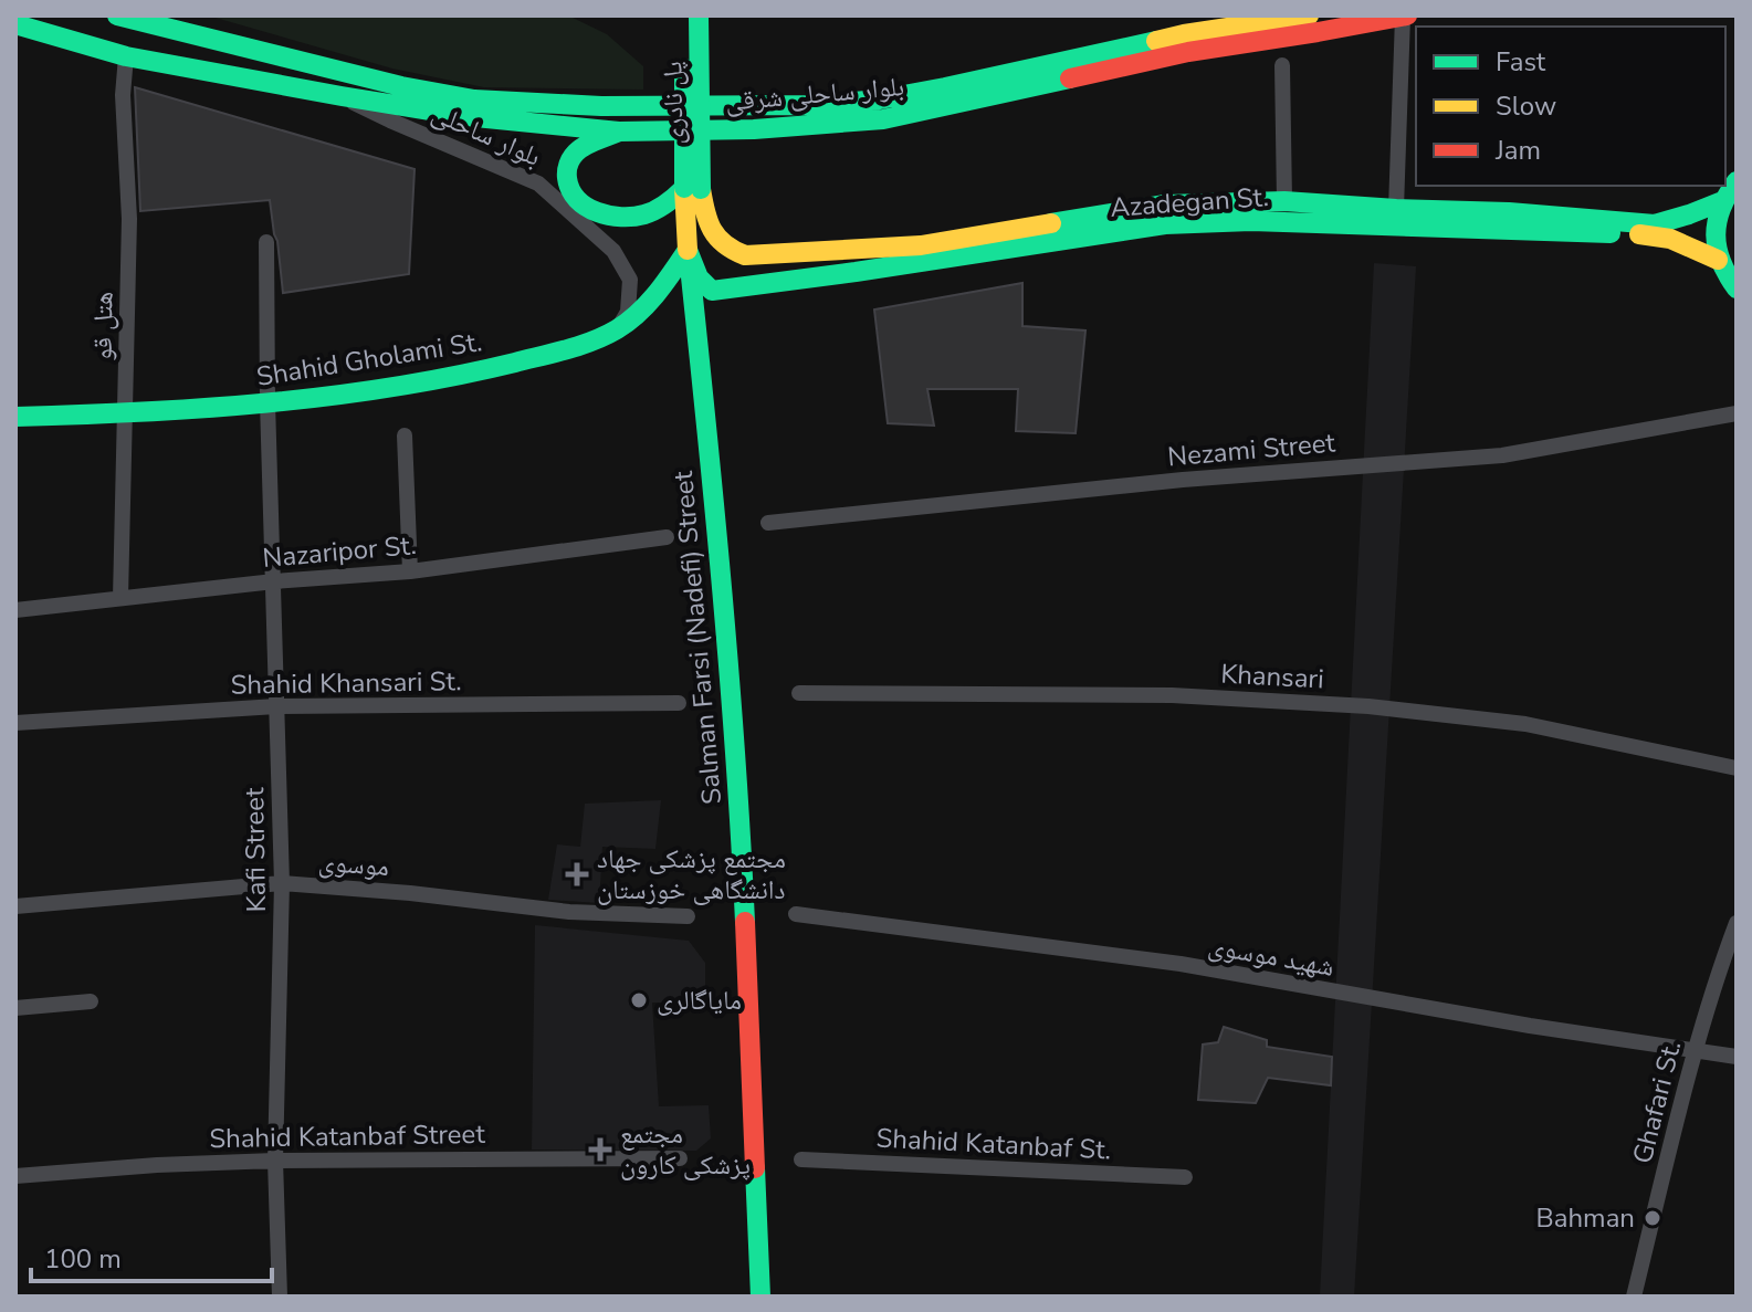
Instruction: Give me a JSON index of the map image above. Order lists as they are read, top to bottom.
{
  "streets": {
    "main road": [
      "بلوار ساحلی شرقی",
      "پل نادری",
      "Azadegan St.",
      "Shahid Gholami St.",
      "Salman Farsi (Nadefi) Street"
    ],
    "street": [
      "بلوار ساحلی",
      "هتل قو",
      "Nezami Street",
      "Nazaripor St.",
      "Khansari",
      "Shahid Khansari St.",
      "Kafi Street",
      "موسوی",
      "شهید موسوی",
      "Ghafari St.",
      "Shahid Katanbaf Street",
      "Shahid Katanbaf St."
    ]
  },
  "crossings": [
    ["بلوار ساحلی شرقی", "بلوار ساحلی"],
    ["بلوار ساحلی شرقی", "هتل قو"],
    ["پل نادری", "Azadegan St."],
    ["پل نادری", "Salman Farsi (Nadefi) Street"],
    ["بلوار ساحلی", "Shahid Gholami St."],
    ["Azadegan St.", "Shahid Gholami St."],
    ["Azadegan St.", "Salman Farsi (Nadefi) Street"],
    ["هتل قو", "Shahid Gholami St."],
    ["هتل قو", "Nazaripor St."],
    ["Shahid Gholami St.", "Salman Farsi (Nadefi) Street"],
    ["Shahid Gholami St.", "Kafi Street"],
    ["Nazaripor St.", "Kafi Street"],
    ["Shahid Khansari St.", "Kafi Street"],
    ["Kafi Street", "موسوی"],
    ["Kafi Street", "Shahid Katanbaf Street"],
    ["شهید موسوی", "Ghafari St."]
  ],
  "places": {
    "health": ["مجتمع پزشکی جهاد دانشگاهی خوزستان", "مجتمع پزشکی کارون"],
    "other": ["مایاگالری", "Bahman"]
  },
  "legend": ["Fast", "Slow", "Jam"],
  "scale_bar": "100 m"
}
